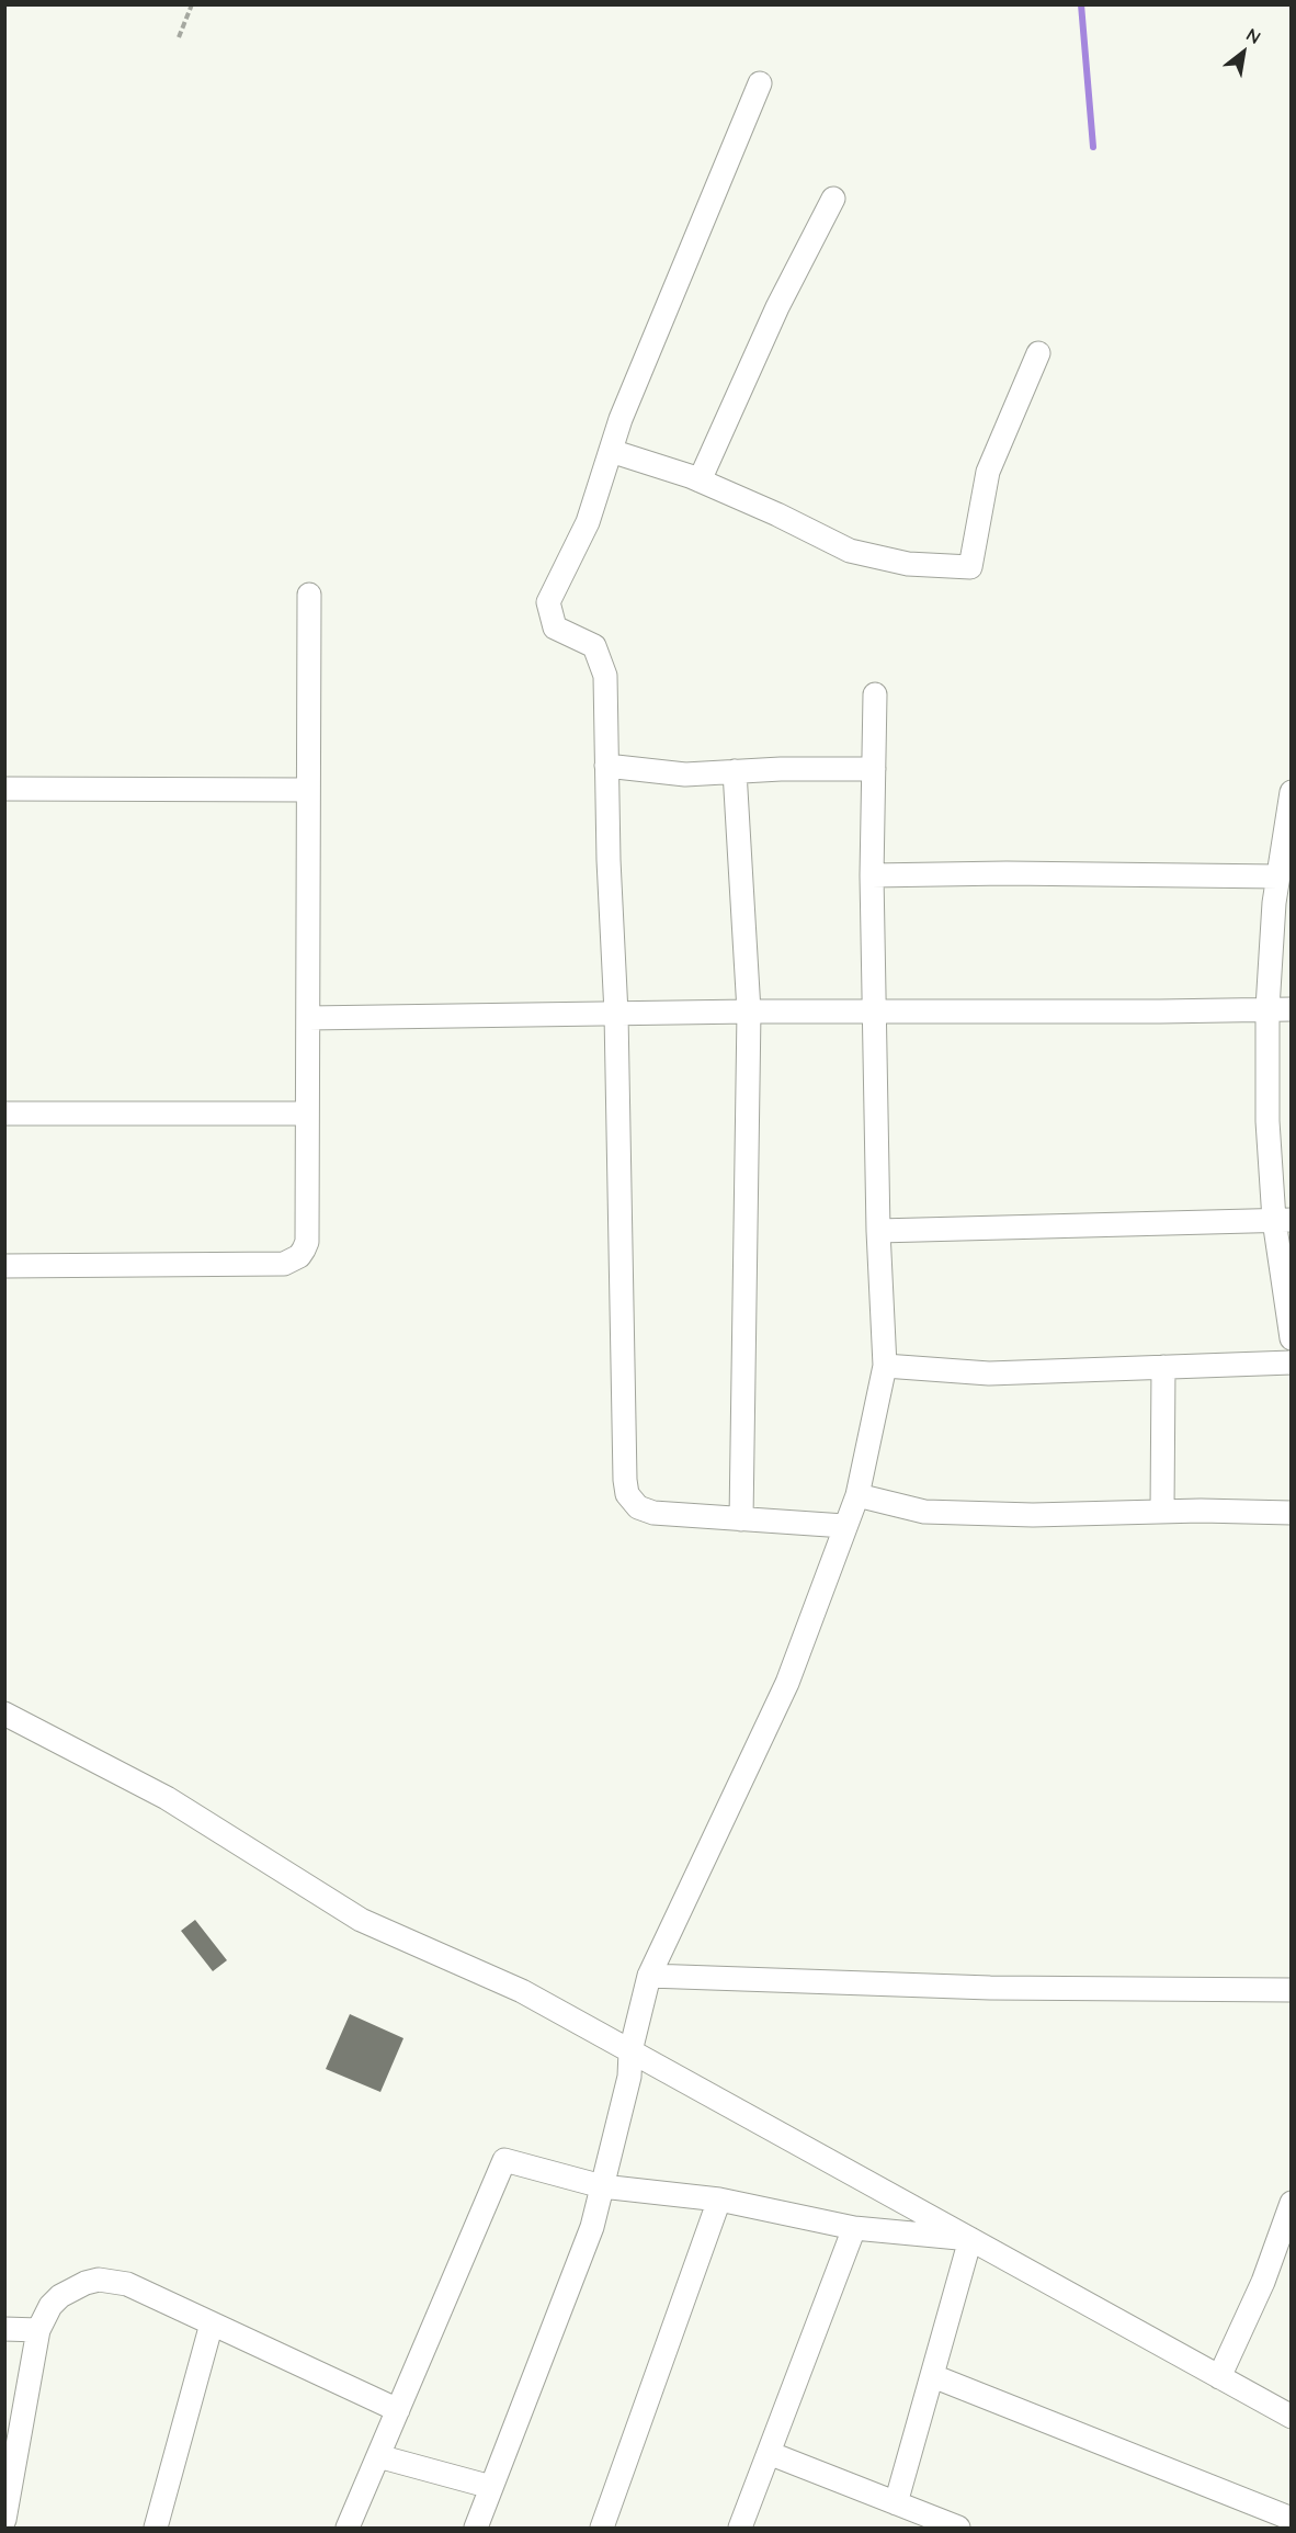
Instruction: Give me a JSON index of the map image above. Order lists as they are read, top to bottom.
{
  "north": "top right"
}
